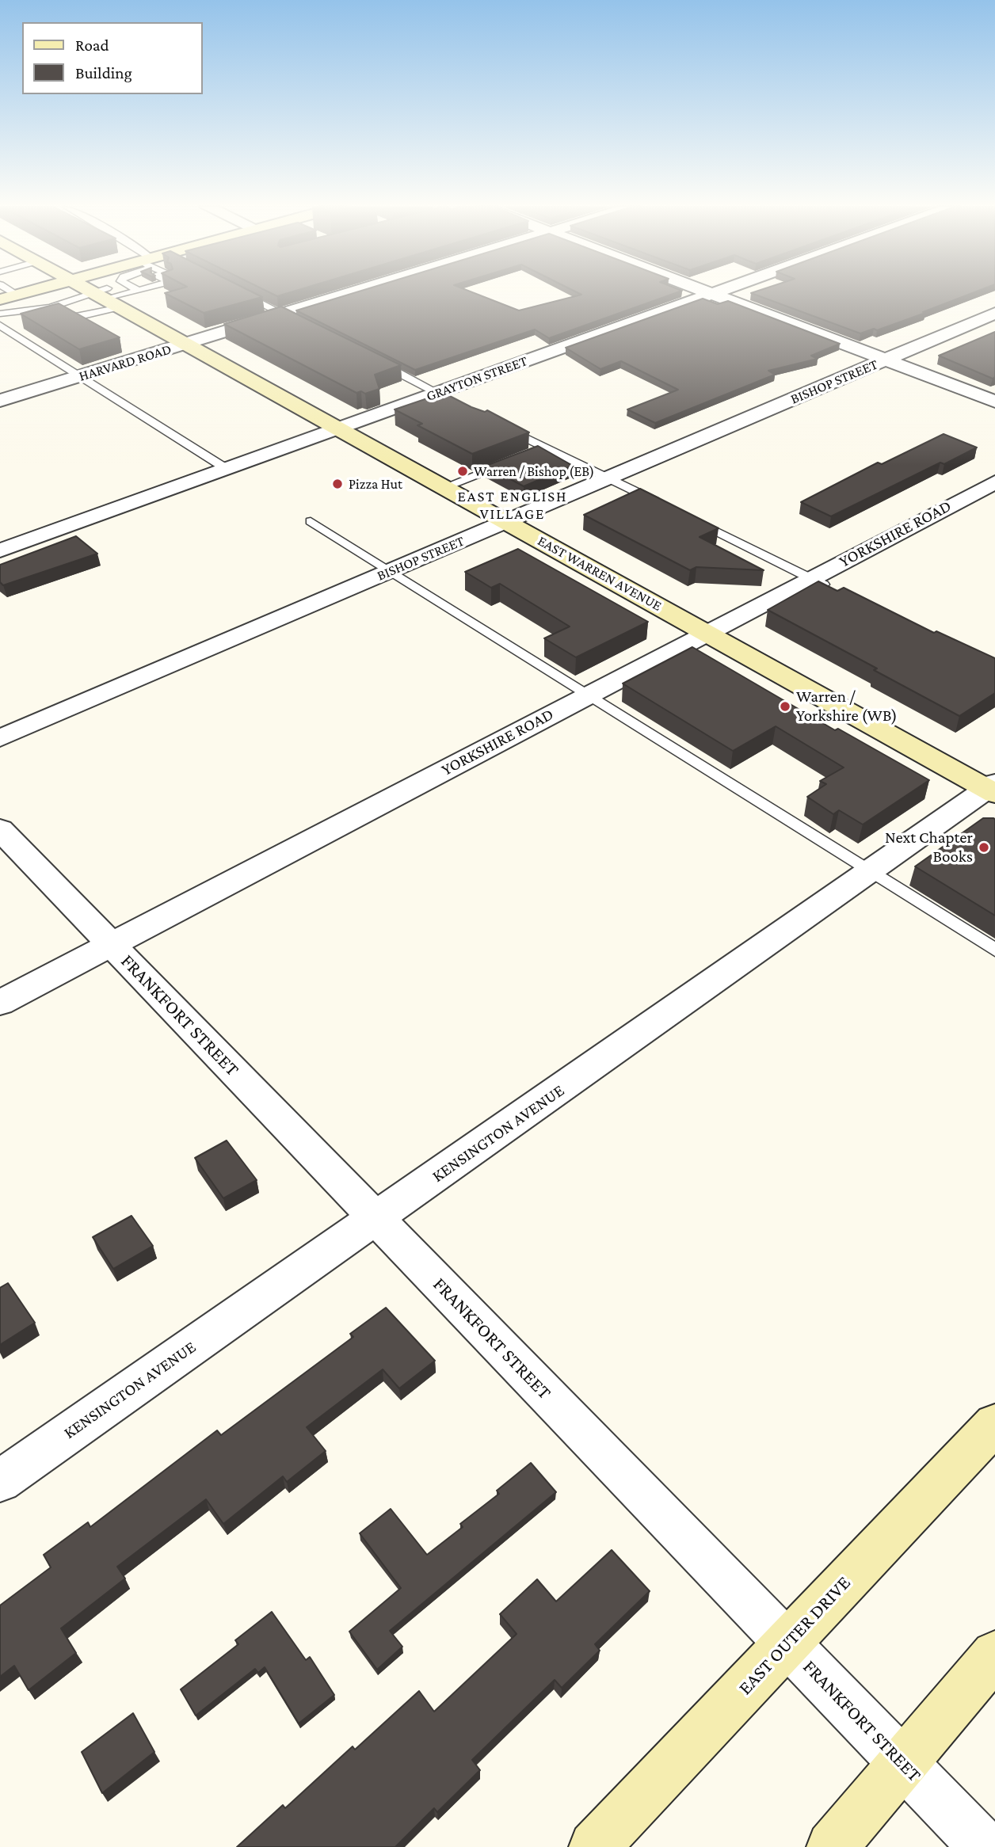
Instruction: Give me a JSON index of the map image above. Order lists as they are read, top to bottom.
{
  "streets": {
    "main road": ["EAST WARREN AVENUE", "EAST OUTER DRIVE"],
    "street": [
      "HARVARD ROAD",
      "GRAYTON STREET",
      "BISHOP STREET",
      "YORKSHIRE ROAD",
      "FRANKFORT STREET",
      "KENSINGTON AVENUE"
    ]
  },
  "crossings": [
    ["HARVARD ROAD", "EAST WARREN AVENUE"],
    ["GRAYTON STREET", "EAST WARREN AVENUE"],
    ["BISHOP STREET", "EAST WARREN AVENUE"],
    ["YORKSHIRE ROAD", "EAST WARREN AVENUE"],
    ["YORKSHIRE ROAD", "FRANKFORT STREET"],
    ["EAST WARREN AVENUE", "KENSINGTON AVENUE"],
    ["FRANKFORT STREET", "KENSINGTON AVENUE"],
    ["FRANKFORT STREET", "EAST OUTER DRIVE"]
  ],
  "districts": ["EAST ENGLISH VILLAGE"],
  "places": [
    "Warren / Bishop (EB)",
    "Pizza Hut",
    "Warren / Yorkshire (WB)",
    "Next Chapter Books"
  ],
  "legend": ["Road", "Building"]
}
